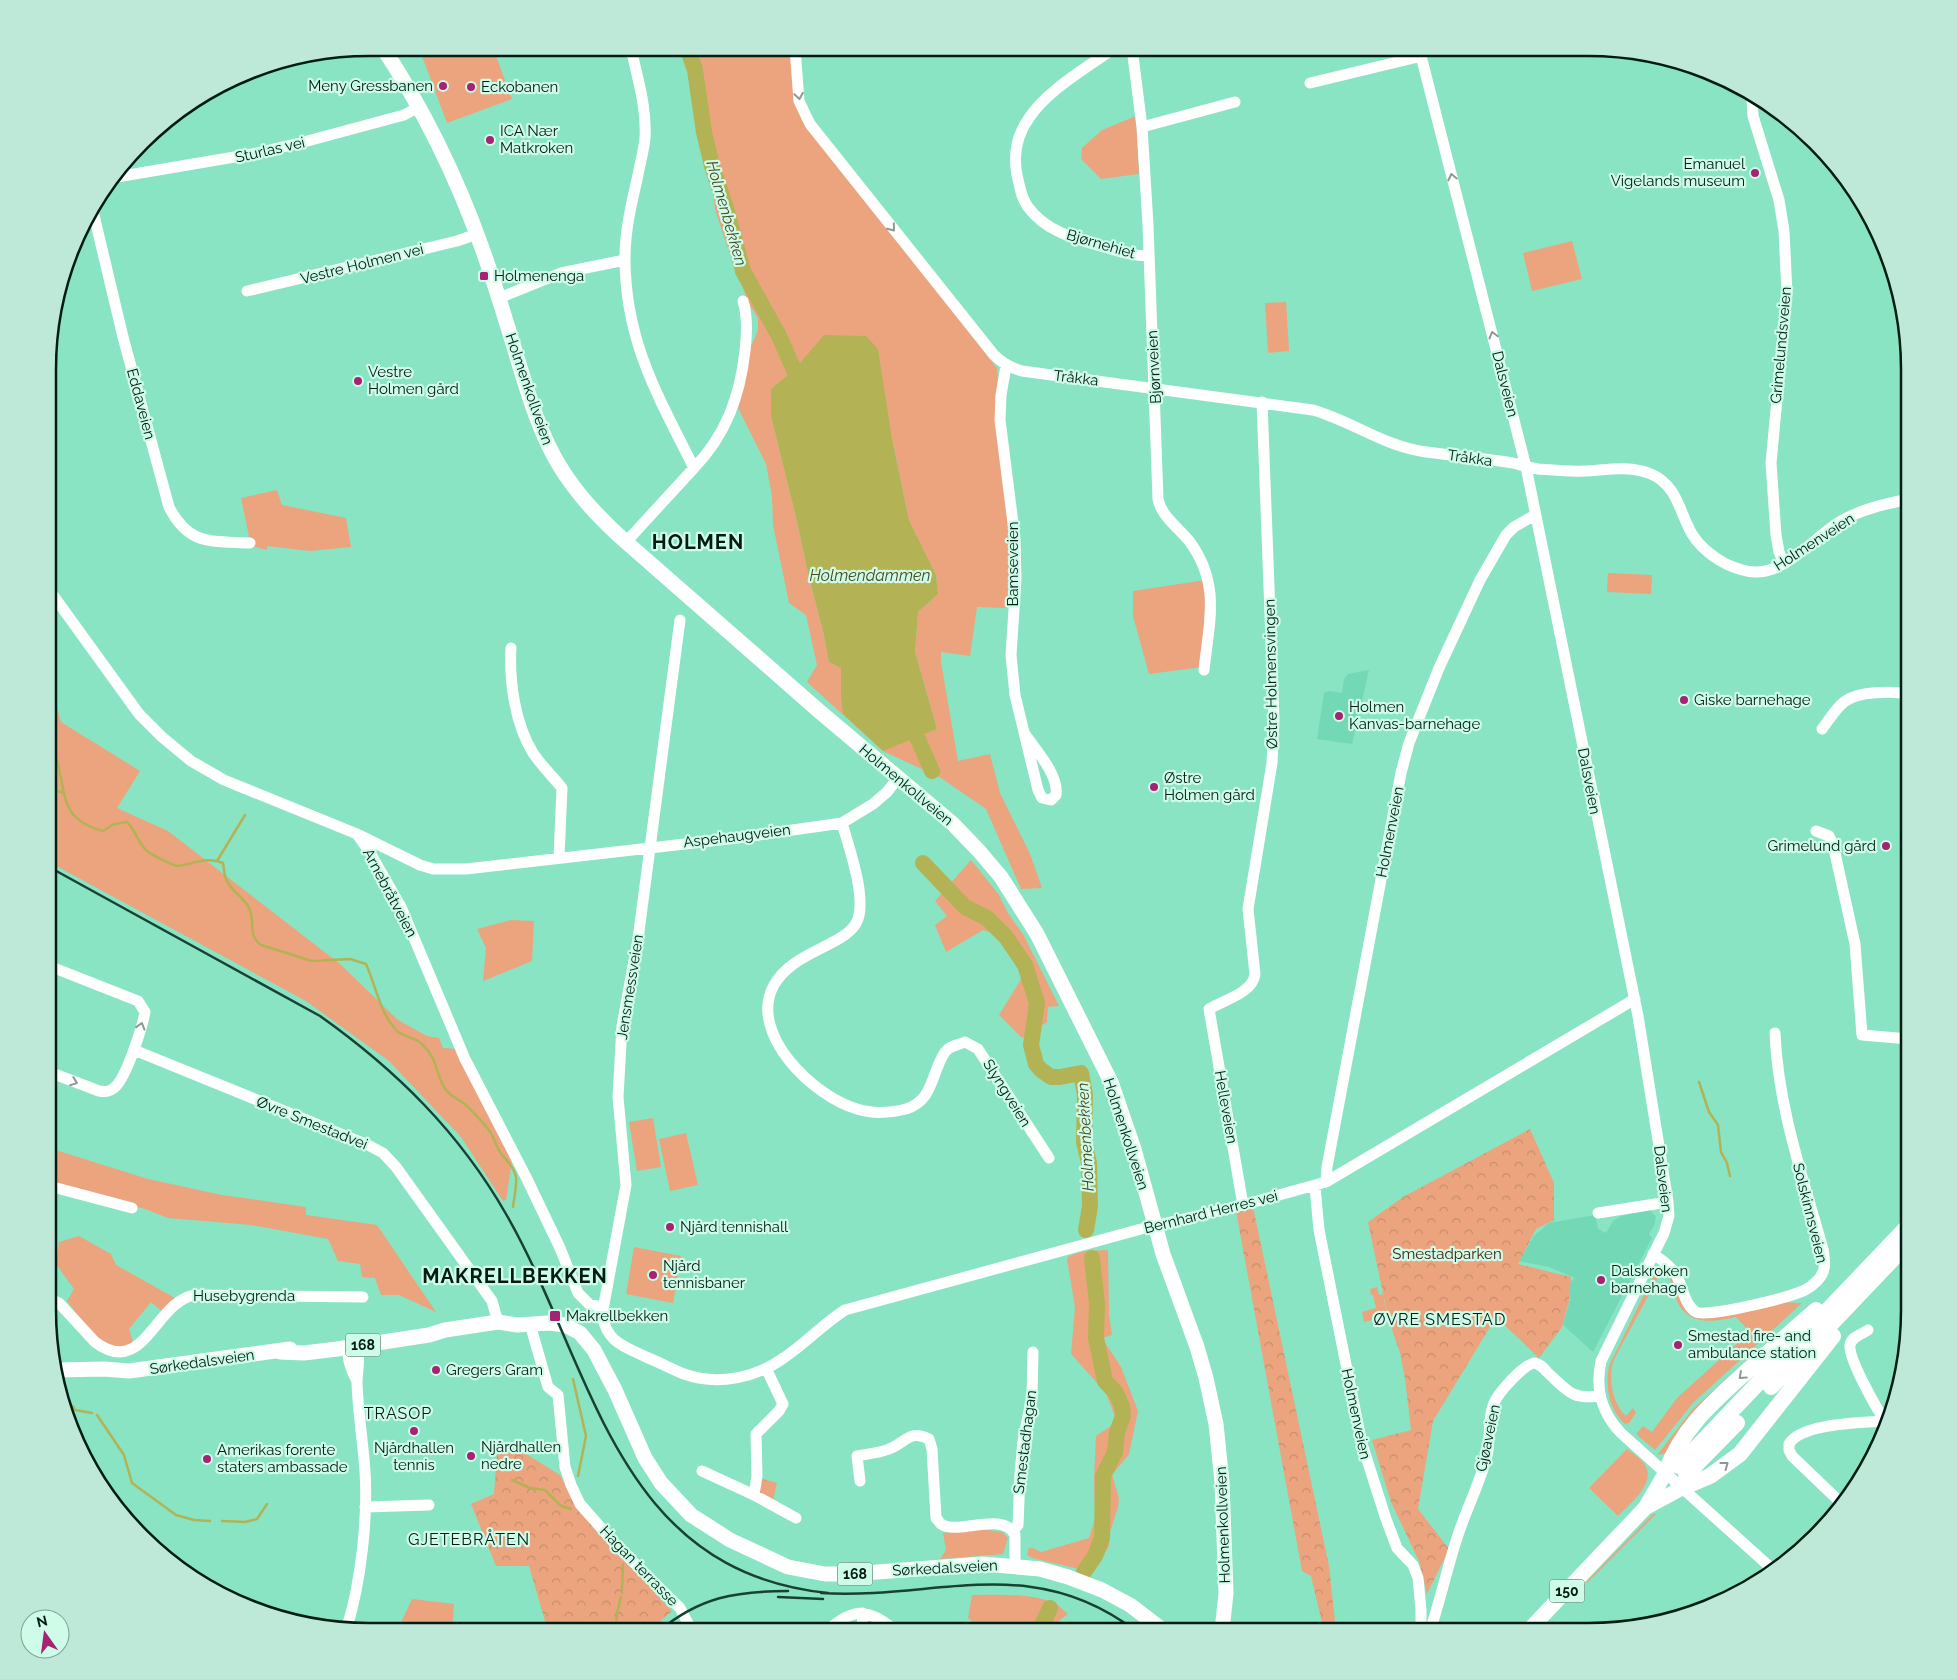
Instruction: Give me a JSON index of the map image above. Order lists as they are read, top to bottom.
{
  "streets": {
    "highway": ["150"],
    "main road": ["Holmenkollveien", "168", "Sørkedalsveien"],
    "street": [
      "Sturlas vei",
      "Bjørnehiet",
      "Vestre Holmen vei",
      "Grimelundsveien",
      "Bjørnveien",
      "Tråkka",
      "Dalsveien",
      "Eddaveien",
      "Holmenveien",
      "Bamseveien",
      "Østre Holmensvingen",
      "Aspehaugveien",
      "Arnebråtveien",
      "Jensmessveien",
      "Slyngveien",
      "Helleveien",
      "Øvre Smestadvei",
      "Bernhard Herres vei",
      "Solskinnsveien",
      "Husebygrenda",
      "Gjøaveien",
      "Smestadhagan",
      "Hagan terrasse"
    ]
  },
  "crossings": [
    ["Sturlas vei", "Holmenkollveien"],
    ["Bjørnehiet", "Bjørnveien"],
    ["Vestre Holmen vei", "Holmenkollveien"],
    ["Grimelundsveien", "Holmenveien"],
    ["Bjørnveien", "Tråkka"],
    ["Tråkka", "Dalsveien"],
    ["Tråkka", "Holmenveien"],
    ["Tråkka", "Bamseveien"],
    ["Tråkka", "Østre Holmensvingen"],
    ["Dalsveien", "Holmenveien"],
    ["Dalsveien", "Bernhard Herres vei"],
    ["Dalsveien", "Solskinnsveien"],
    ["Dalsveien", "Gjøaveien"],
    ["Dalsveien", "150"],
    ["Holmenkollveien", "Aspehaugveien"],
    ["Holmenkollveien", "Bernhard Herres vei"],
    ["Holmenveien", "Bernhard Herres vei"],
    ["Østre Holmensvingen", "Helleveien"],
    ["Aspehaugveien", "Arnebråtveien"],
    ["Aspehaugveien", "Jensmessveien"],
    ["Aspehaugveien", "Slyngveien"],
    ["Arnebråtveien", "Jensmessveien"],
    ["Jensmessveien", "Bernhard Herres vei"],
    ["Helleveien", "Bernhard Herres vei"],
    ["Øvre Smestadvei", "Sørkedalsveien"],
    ["Sørkedalsveien", "Smestadhagan"],
    ["Sørkedalsveien", "Hagan terrasse"]
  ],
  "districts": [
    "HOLMEN",
    "MAKRELLBEKKEN",
    "ØVRE SMESTAD",
    "TRASOP",
    "GJETEBRÅTEN"
  ],
  "water": ["Holmenbekken", "Holmendammen"],
  "parks": ["Smestadparken"],
  "places": {
    "other": [
      "Meny Gressbanen",
      "Eckobanen",
      "ICA Nær Matkroken",
      "Emanuel Vigelands museum",
      "Vestre Holmen gård",
      "Giske barnehage",
      "Holmen Kanvas-barnehage",
      "Østre Holmen gård",
      "Grimelund gård",
      "Njård tennishall",
      "Njård tennisbaner",
      "Dalskroken barnehage",
      "Smestad fire- and ambulance station",
      "Gregers Gram",
      "Njårdhallen tennis",
      "Njårdhallen nedre",
      "Amerikas forente staters ambassade"
    ],
    "transit": ["Holmenenga", "Makrellbekken"]
  },
  "north": "top"
}
